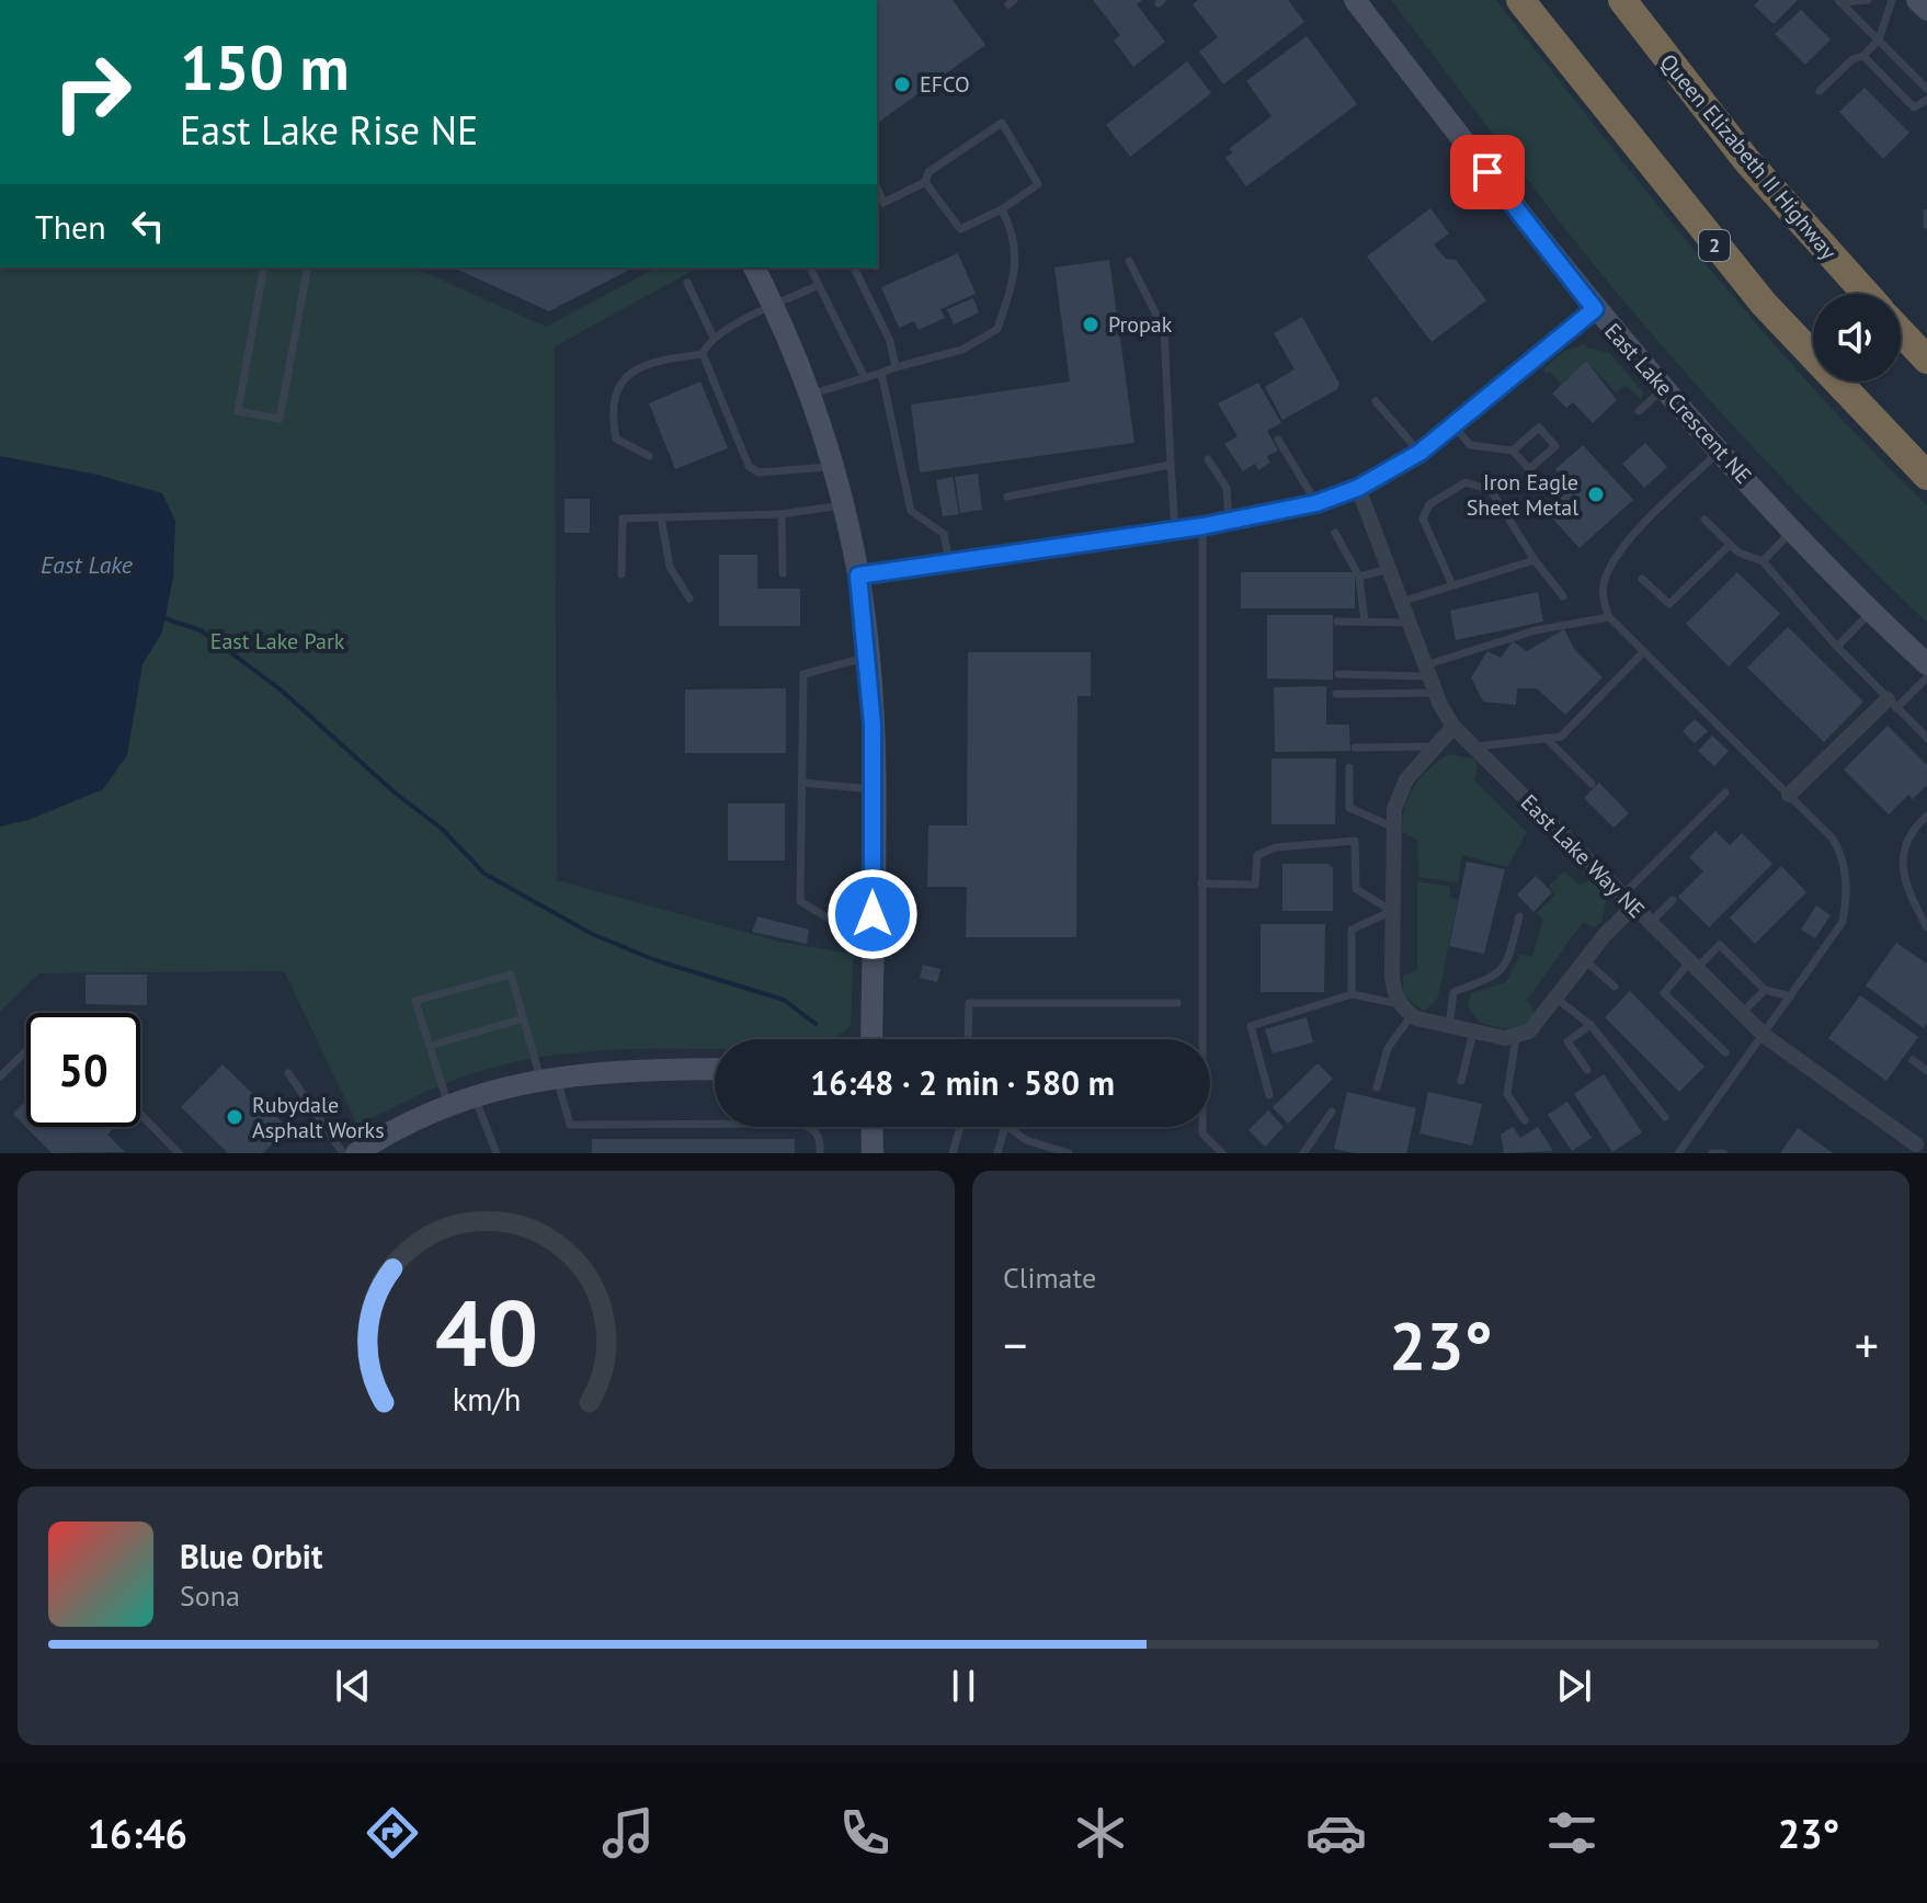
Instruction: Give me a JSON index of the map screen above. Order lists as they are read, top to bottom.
{
  "streets": {
    "highway": ["Queen Elizabeth II Highway", "2"],
    "street": ["East Lake Crescent NE", "East Lake Way NE"]
  },
  "water": ["East Lake"],
  "parks": ["East Lake Park"],
  "places": [
    "EFCO",
    "Propak",
    "Iron Eagle Sheet Metal",
    "Rubydale Asphalt Works"
  ],
  "page": {
    "turn": ["150 m", "East Lake Rise NE"],
    "then": "Then",
    "limit": "50",
    "trip": "16:48 · 2 min · 580 m",
    "tile": "Climate",
    "heat": ["−", "23°", "+"],
    "song": ["Blue Orbit", "Sona"],
    "tabs": ["16:46", "23°"],
    "gauge": ["40", "km/h"]
  }
}
